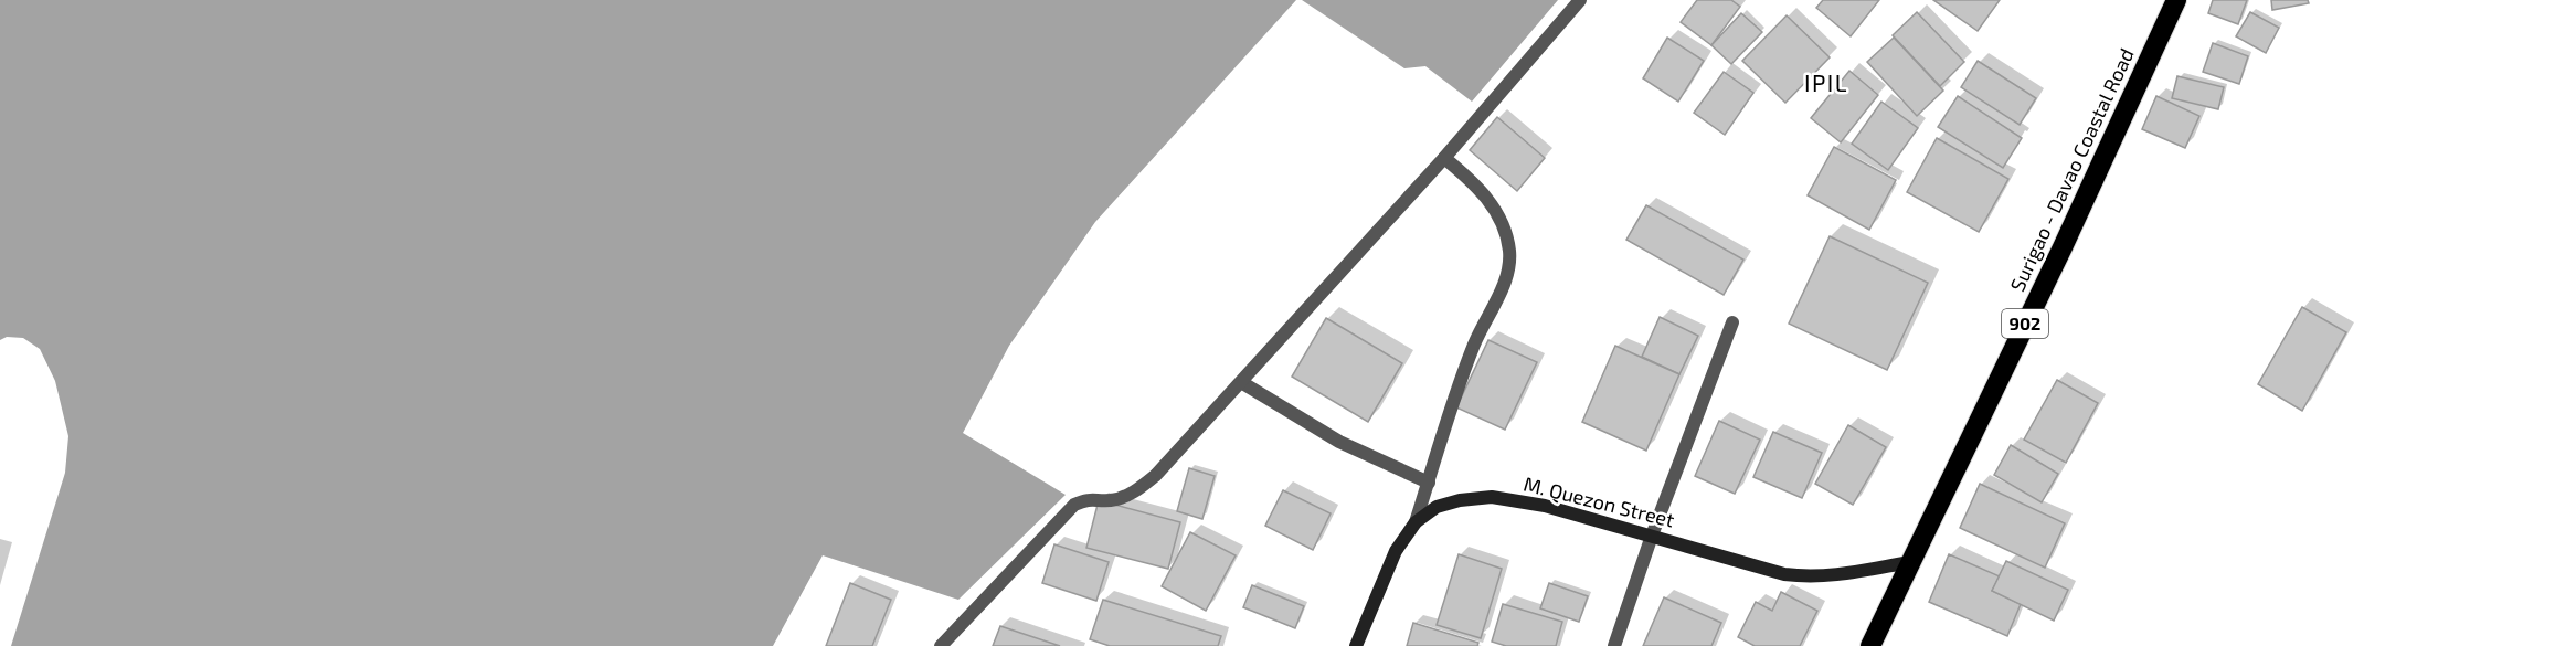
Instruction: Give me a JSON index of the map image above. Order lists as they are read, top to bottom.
{
  "streets": {
    "highway": ["Surigao - Davao Coastal Road", "902"],
    "street": ["M. Quezon Street"]
  },
  "crossings": [
    ["Surigao - Davao Coastal Road", "M. Quezon Street"]
  ],
  "districts": ["IPIL"]
}
